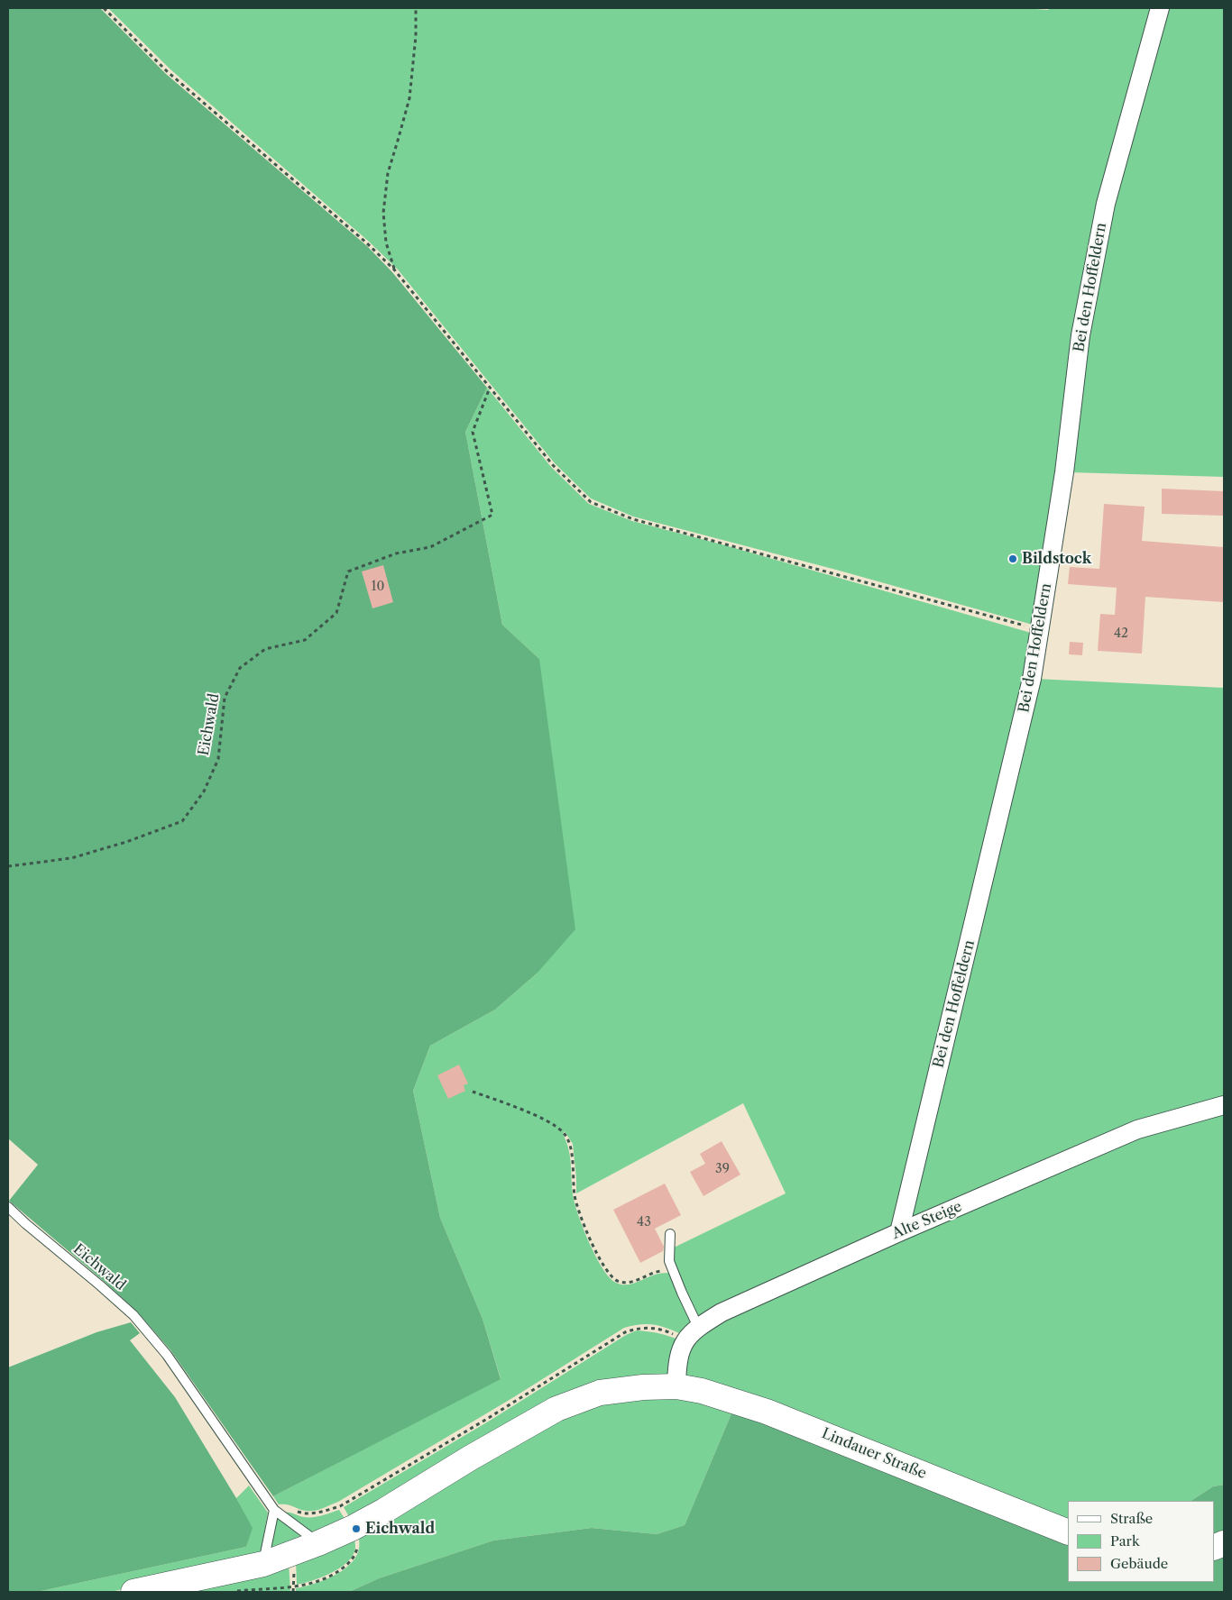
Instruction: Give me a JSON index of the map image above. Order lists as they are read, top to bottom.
{
  "streets": {
    "main road": ["Lindauer Straße"],
    "street": ["Bei den Hoffeldern", "Alte Steige"],
    "lane": ["Eichwald"]
  },
  "crossings": [
    ["Bei den Hoffeldern", "Alte Steige"],
    ["Eichwald", "Lindauer Straße"],
    ["Alte Steige", "Lindauer Straße"]
  ],
  "places": ["Bildstock", "Eichwald"],
  "house_numbers": [
    "10",
    "42",
    "39",
    "43"
  ],
  "legend": ["Straße", "Park", "Gebäude"]
}
